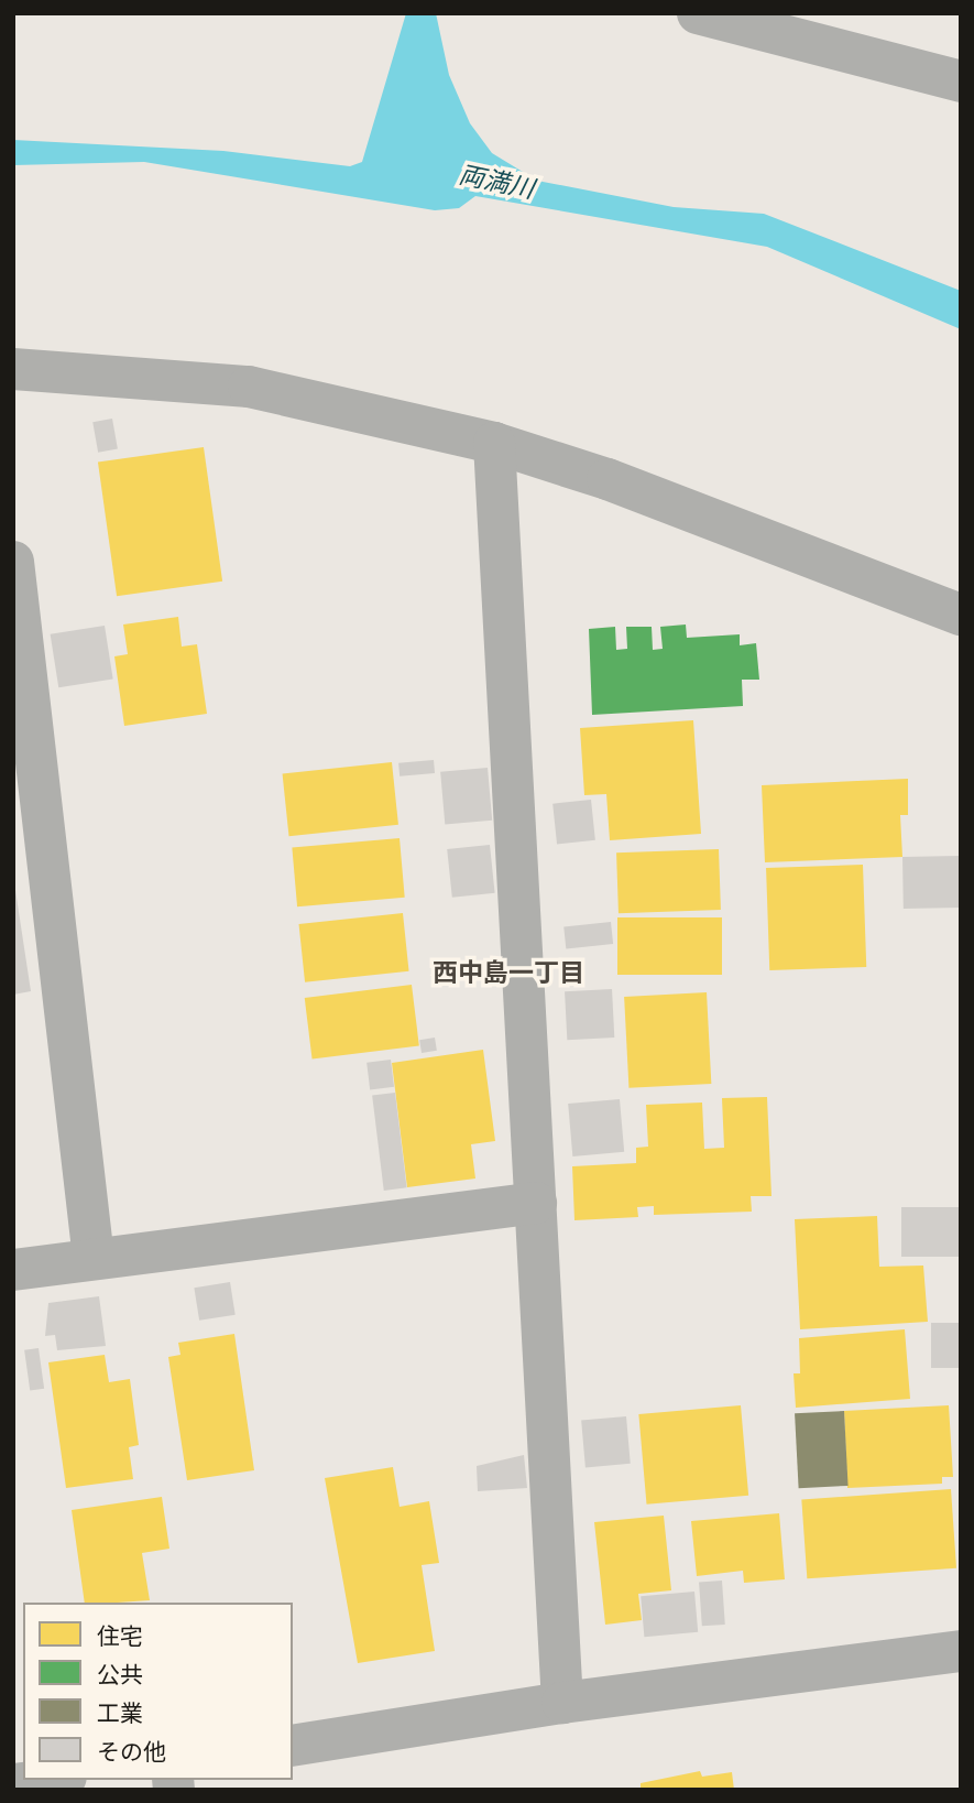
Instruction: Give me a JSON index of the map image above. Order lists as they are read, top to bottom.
{
  "districts": ["西中島一丁目"],
  "water": ["両満川"],
  "legend": [
    "住宅",
    "公共",
    "工業",
    "その他"
  ]
}
